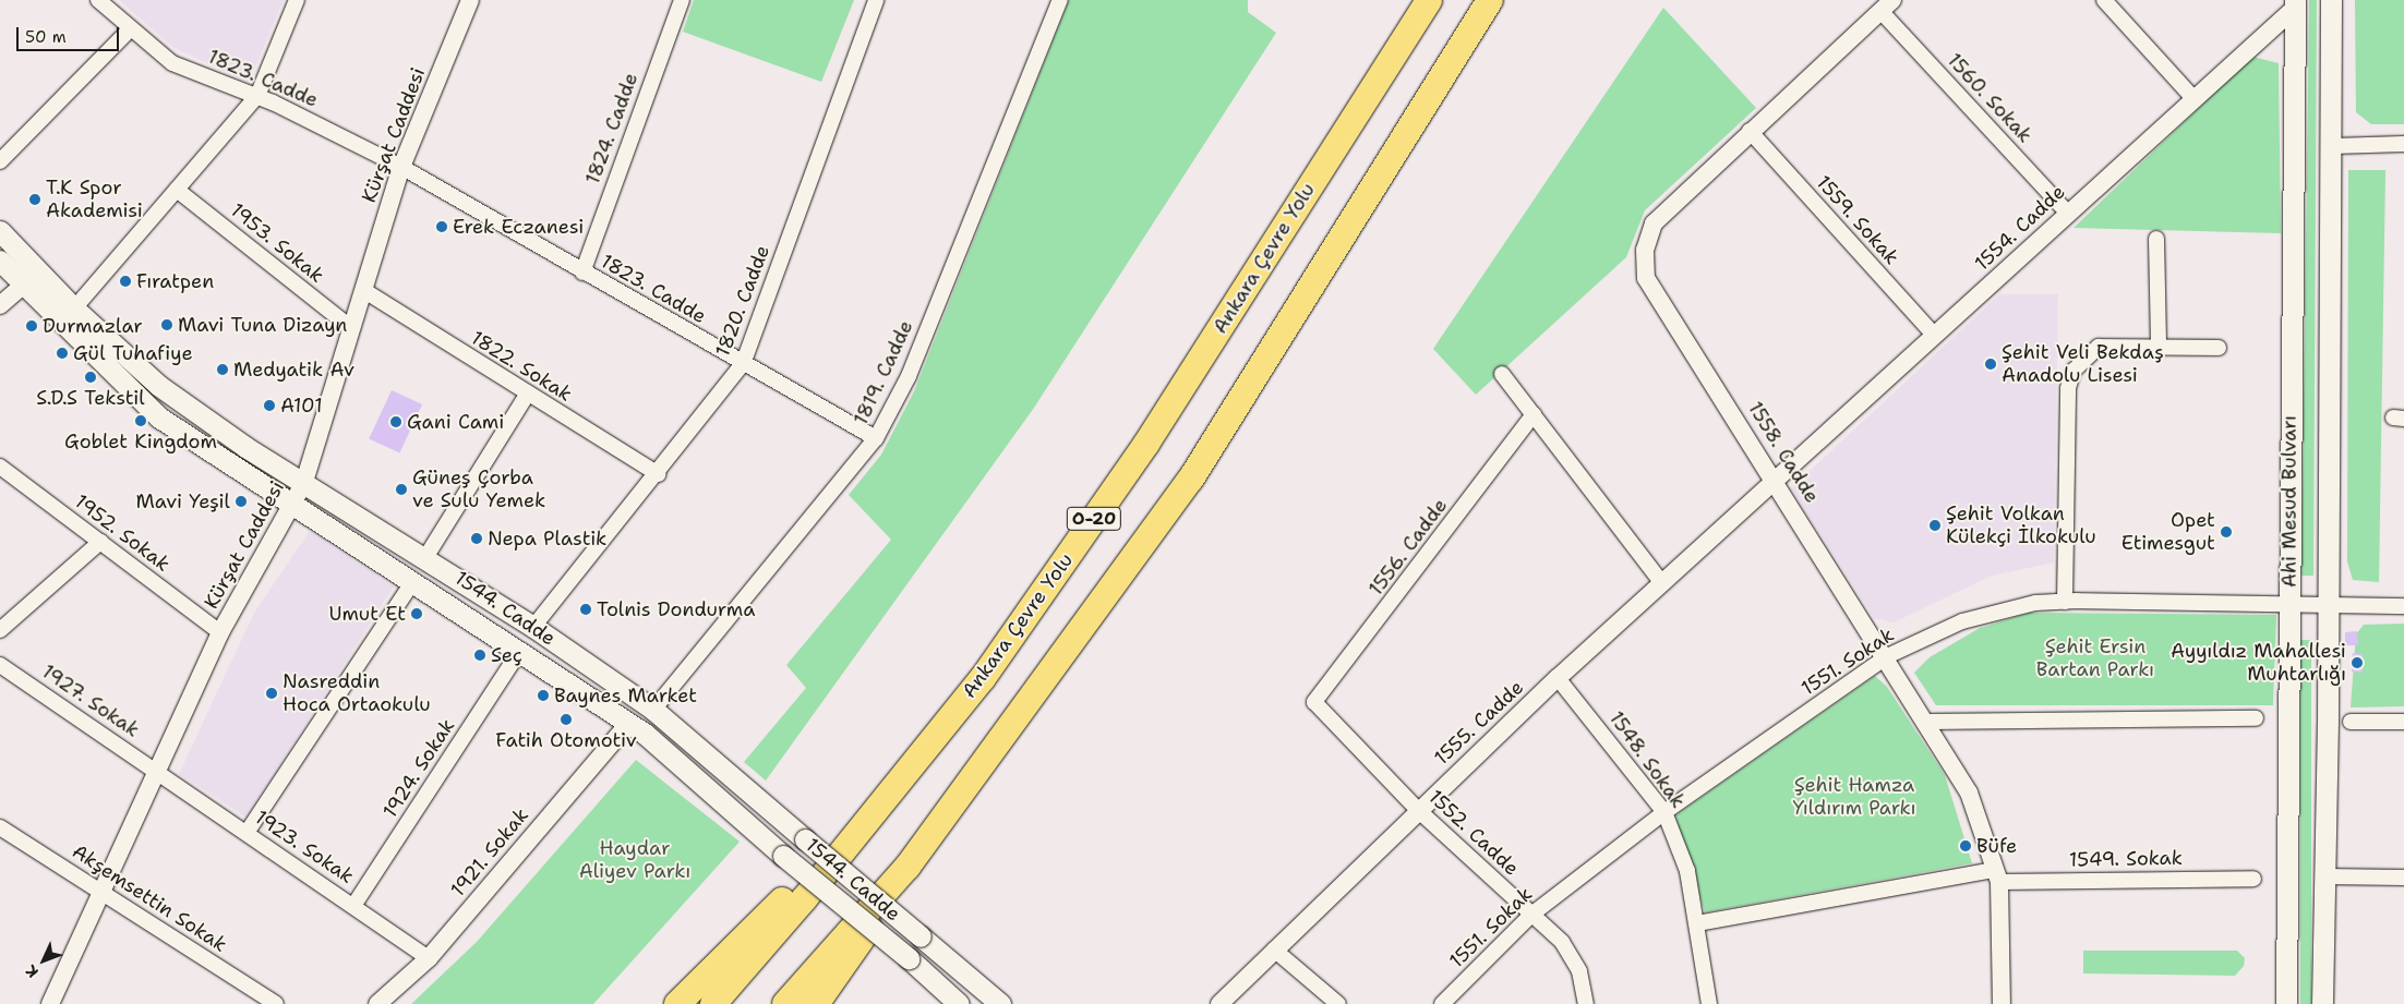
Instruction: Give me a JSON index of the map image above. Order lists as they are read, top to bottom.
{
  "streets": {
    "highway": ["Ankara Çevre Yolu", "O-20"],
    "main road": ["Ahi Mesud Bulvarı", "1544. Cadde"],
    "street": [
      "1823. Cadde",
      "1560. Sokak",
      "1824. Cadde",
      "Kürşat Caddesi",
      "1559. Sokak",
      "1554. Cadde",
      "1953. Sokak",
      "1820. Cadde",
      "1822. Sokak",
      "1819. Cadde",
      "1558. Cadde",
      "1952. Sokak",
      "1556. Cadde",
      "1551. Sokak",
      "1927. Sokak",
      "1555. Cadde",
      "1548. Sokak",
      "1924. Sokak",
      "1552. Cadde",
      "1923. Sokak",
      "1921. Sokak",
      "1549. Sokak",
      "Akşemsettin Sokak"
    ]
  },
  "crossings": [
    ["1823. Cadde", "1824. Cadde"],
    ["1823. Cadde", "Kürşat Caddesi"],
    ["1823. Cadde", "1820. Cadde"],
    ["1823. Cadde", "1819. Cadde"],
    ["1560. Sokak", "1554. Cadde"],
    ["1560. Sokak", "1558. Cadde"],
    ["Kürşat Caddesi", "1953. Sokak"],
    ["Kürşat Caddesi", "1822. Sokak"],
    ["Kürşat Caddesi", "1952. Sokak"],
    ["Kürşat Caddesi", "1544. Cadde"],
    ["Kürşat Caddesi", "1927. Sokak"],
    ["Kürşat Caddesi", "1923. Sokak"],
    ["Kürşat Caddesi", "Akşemsettin Sokak"],
    ["1559. Sokak", "1554. Cadde"],
    ["1559. Sokak", "1558. Cadde"],
    ["1554. Cadde", "1558. Cadde"],
    ["1554. Cadde", "Ahi Mesud Bulvarı"],
    ["1554. Cadde", "1555. Cadde"],
    ["1820. Cadde", "1822. Sokak"],
    ["1820. Cadde", "1544. Cadde"],
    ["1819. Cadde", "1544. Cadde"],
    ["1558. Cadde", "1551. Sokak"],
    ["1558. Cadde", "1555. Cadde"],
    ["1558. Cadde", "1549. Sokak"],
    ["Ahi Mesud Bulvarı", "1551. Sokak"],
    ["1556. Cadde", "1552. Cadde"],
    ["1544. Cadde", "1924. Sokak"],
    ["1544. Cadde", "1921. Sokak"],
    ["1551. Sokak", "1548. Sokak"],
    ["1551. Sokak", "1552. Cadde"],
    ["1927. Sokak", "1923. Sokak"],
    ["1555. Cadde", "1548. Sokak"],
    ["1555. Cadde", "1552. Cadde"],
    ["1548. Sokak", "1549. Sokak"],
    ["1924. Sokak", "1923. Sokak"],
    ["1923. Sokak", "1921. Sokak"]
  ],
  "parks": ["Şehit Ersin Bartan Parkı", "Şehit Hamza Yıldırım Parkı", "Haydar Aliyev Parkı"],
  "places": [
    "T.K Spor Akademisi",
    "Erek Eczanesi",
    "Fıratpen",
    "Mavi Tuna Dizayn",
    "Durmazlar",
    "Gül Tuhafiye",
    "Şehit Veli Bekdaş Anadolu Lisesi",
    "Medyatik Av",
    "S.D.S Tekstil",
    "A101",
    "Goblet Kingdom",
    "Gani Cami",
    "Güneş Çorba ve Sulu Yemek",
    "Mavi Yeşil",
    "Şehit Volkan Külekçi İlkokulu",
    "Opet Etimesgut",
    "Nepa Plastik",
    "Tolnis Dondurma",
    "Umut Et",
    "Seç",
    "Ayyıldız Mahallesi Muhtarlığı",
    "Nasreddin Hoca Ortaokulu",
    "Baynes Market",
    "Fatih Otomotiv",
    "Büfe"
  ],
  "scale_bar": "50 m",
  "north": "bottom left"
}
